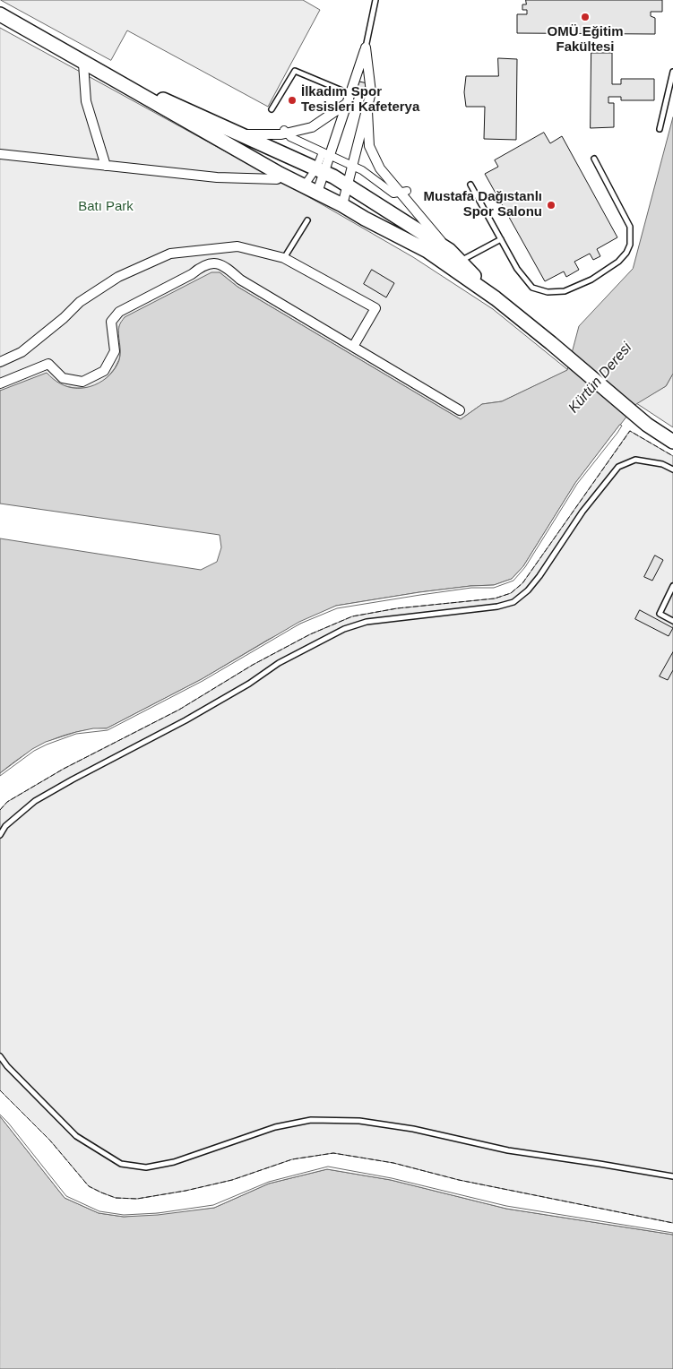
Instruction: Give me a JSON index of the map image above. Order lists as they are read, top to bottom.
{
  "water": ["Kürtün Deresi"],
  "parks": ["Batı Park"],
  "places": ["OMÜ Eğitim Fakültesi", "İlkadım Spor Tesisleri Kafeterya", "Mustafa Dağıstanlı Spor Salonu"]
}
